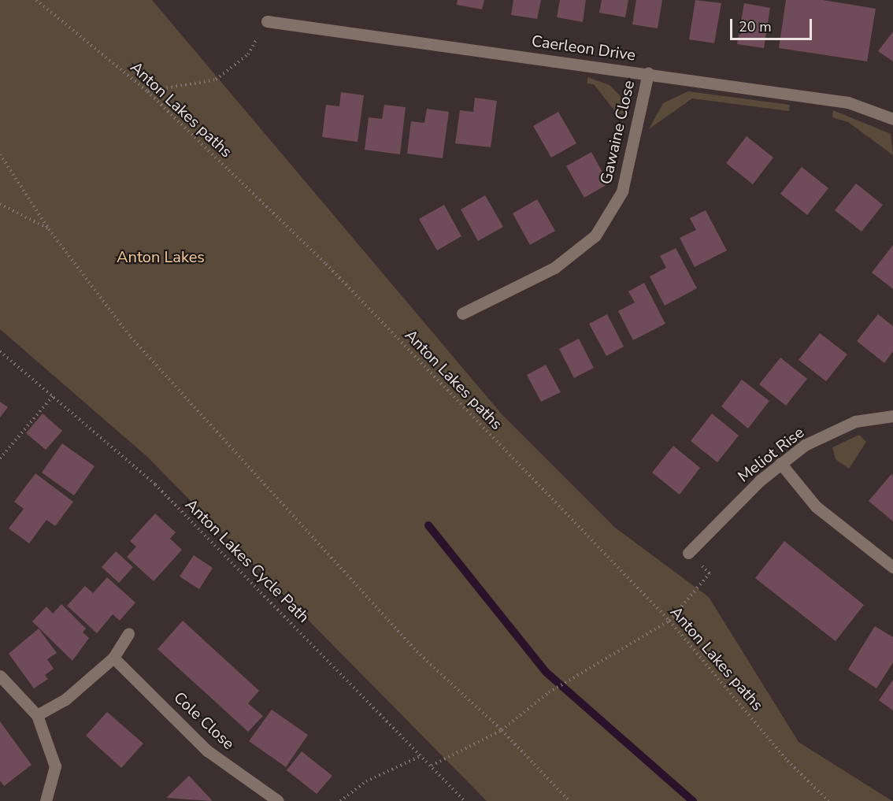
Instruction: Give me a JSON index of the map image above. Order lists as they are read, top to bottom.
{
  "streets": {
    "street": [
      "Caerleon Drive",
      "Gawaine Close",
      "Meliot Rise",
      "Cole Close"
    ],
    "path": ["Anton Lakes paths", "Anton Lakes Cycle Path"]
  },
  "crossings": [
    ["Caerleon Drive", "Gawaine Close"]
  ],
  "parks": ["Anton Lakes"],
  "scale_bar": "20 m"
}
